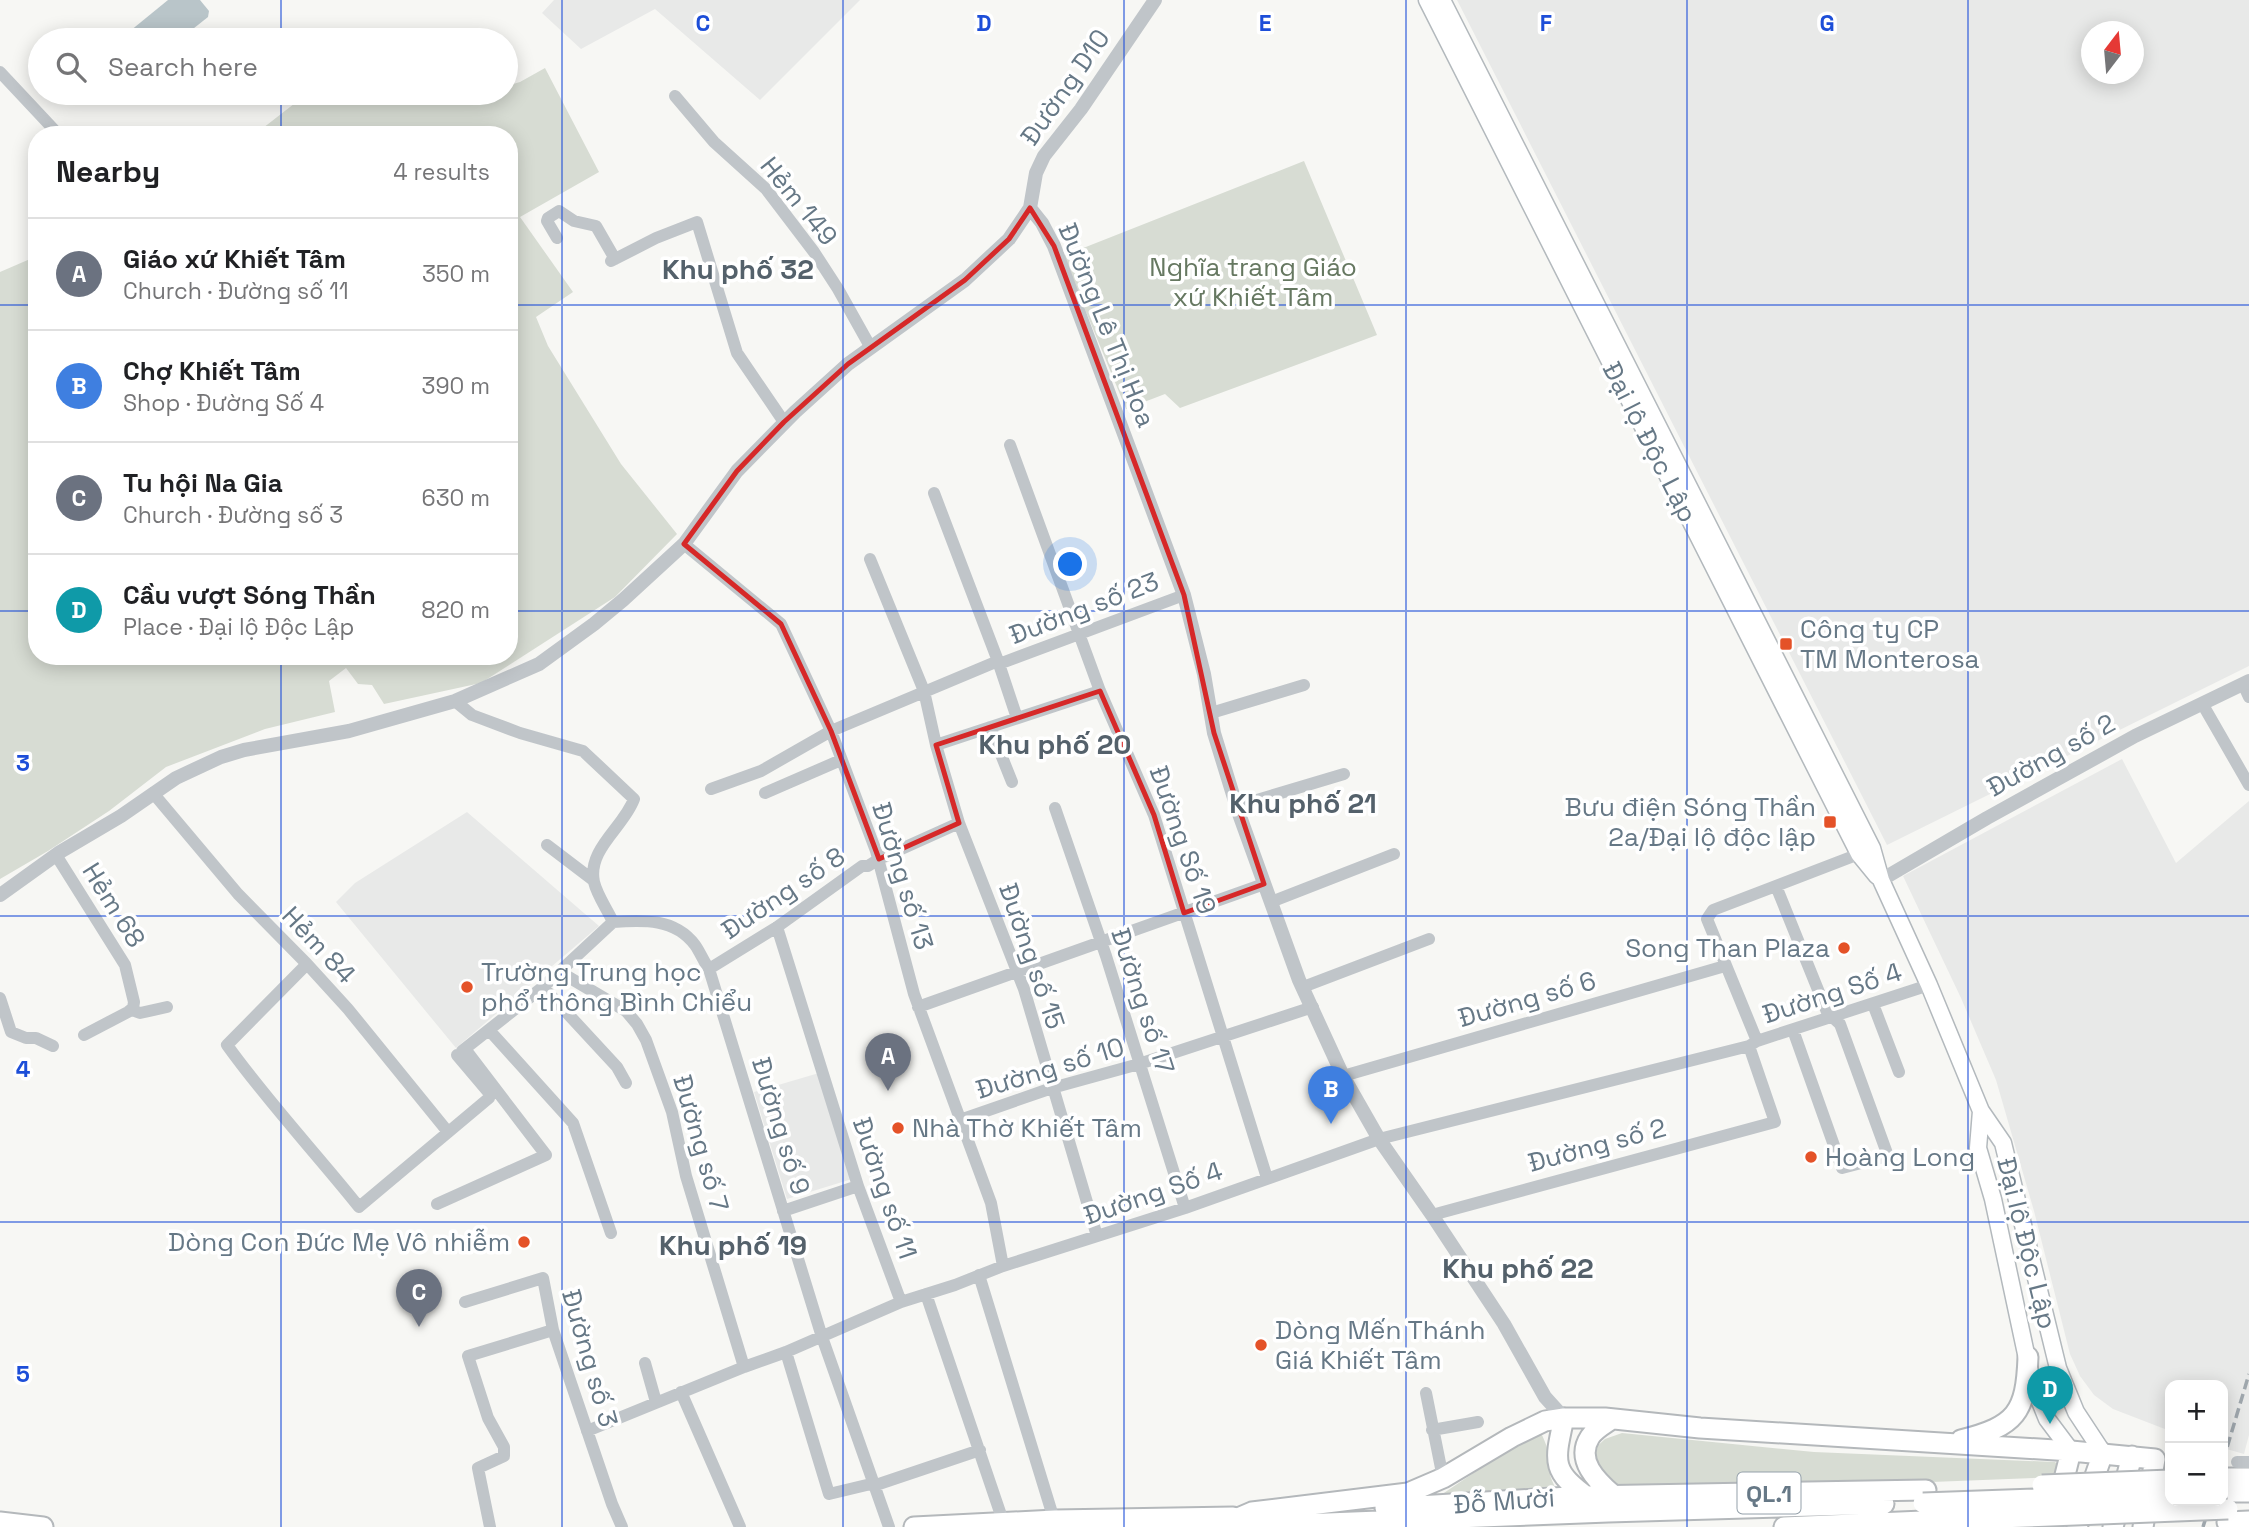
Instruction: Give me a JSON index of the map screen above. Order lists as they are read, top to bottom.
{
  "streets": {
    "highway": ["QL.1", "Đỗ Mười"],
    "main road": ["Đại lộ Độc Lập"],
    "street": [
      "Đường D10",
      "Hẻm 149",
      "Đường Lê Thị Hoa",
      "Đường số 23",
      "Đường số 2",
      "Đường Số 19",
      "Đường số 13",
      "Đường số 8",
      "Hẻm 68",
      "Hẻm 84",
      "Đường số 15",
      "Đường Số 4",
      "Đường số 6",
      "Đường số 17",
      "Đường số 10",
      "Đường số 9",
      "Đường số 7",
      "Đường số 11",
      "Đường số 3"
    ]
  },
  "crossings": [
    ["Đường D10", "Đường Lê Thị Hoa"],
    ["Hẻm 149", "Đường Lê Thị Hoa"],
    ["Đường Lê Thị Hoa", "Đường số 23"],
    ["Đường Lê Thị Hoa", "Đường số 2"],
    ["Đường Lê Thị Hoa", "Đường số 13"],
    ["Đường Lê Thị Hoa", "Hẻm 68"],
    ["Đường Lê Thị Hoa", "Hẻm 84"],
    ["Đường Lê Thị Hoa", "Đường Số 4"],
    ["Đường Lê Thị Hoa", "Đường số 6"],
    ["Đường Lê Thị Hoa", "Đường số 10"],
    ["Đại lộ Độc Lập", "Đường số 2"],
    ["Đại lộ Độc Lập", "Đường Số 4"],
    ["Đường số 23", "Đường Số 19"],
    ["Đường số 23", "Đường số 13"],
    ["Đường số 23", "Đường số 15"],
    ["Đường số 2", "Đường Số 4"],
    ["Đường Số 19", "Đường Số 4"],
    ["Đường Số 19", "Đường số 10"],
    ["Đường số 13", "Đường số 8"],
    ["Đường số 13", "Đường Số 4"],
    ["Đường số 13", "Đường số 10"],
    ["Đường số 8", "Đường số 15"],
    ["Đường số 8", "Đường số 9"],
    ["Đường số 8", "Đường số 11"],
    ["Đường số 15", "Đường Số 4"],
    ["Đường số 15", "Đường số 10"],
    ["Đường Số 4", "Đường số 17"],
    ["Đường Số 4", "Đường số 9"],
    ["Đường Số 4", "Đường số 7"],
    ["Đường Số 4", "Đường số 11"],
    ["Đường Số 4", "Đường số 3"],
    ["Đường số 17", "Đường số 10"],
    ["QL.1", "Đỗ Mười"]
  ],
  "districts": [
    "Khu phố 32",
    "Khu phố 20",
    "Khu phố 21",
    "Khu phố 19",
    "Khu phố 22"
  ],
  "parks": ["Nghĩa trang Giáo xứ Khiết Tâm"],
  "places": {
    "transit": ["Công ty CP TM Monterosa", "Bưu điện Sóng Thần 2a/Đại lộ độc lập"],
    "other": [
      "Song Than Plaza",
      "Trường Trung học phổ thông Bình Chiểu",
      "Nhà Thờ Khiết Tâm",
      "Hoàng Long",
      "Dòng Con Đức Mẹ Vô nhiễm",
      "Dòng Mến Thánh Giá Khiết Tâm"
    ]
  },
  "north": "top",
  "page": {
    "search": "Search here",
    "heading": ["Nearby", "4 results"],
    "list": [
      {
        "mark": "A",
        "name": "Giáo xứ Khiết Tâm",
        "note": "Church · Đường số 11",
        "value": "350 m"
      },
      {
        "mark": "B",
        "name": "Chợ Khiết Tâm",
        "note": "Shop · Đường Số 4",
        "value": "390 m"
      },
      {
        "mark": "C",
        "name": "Tu hội Na Gia",
        "note": "Church · Đường số 3",
        "value": "630 m"
      },
      {
        "mark": "D",
        "name": "Cầu vượt Sóng Thần",
        "note": "Place · Đại lộ Độc Lập",
        "value": "820 m"
      }
    ],
    "pins": [
      "A",
      "B",
      "C",
      "D"
    ],
    "map_buttons": ["+", "−"]
  },
  "grid": {
    "columns": [
      "C",
      "D",
      "E",
      "F",
      "G"
    ],
    "rows": ["3", "4", "5"]
  }
}
